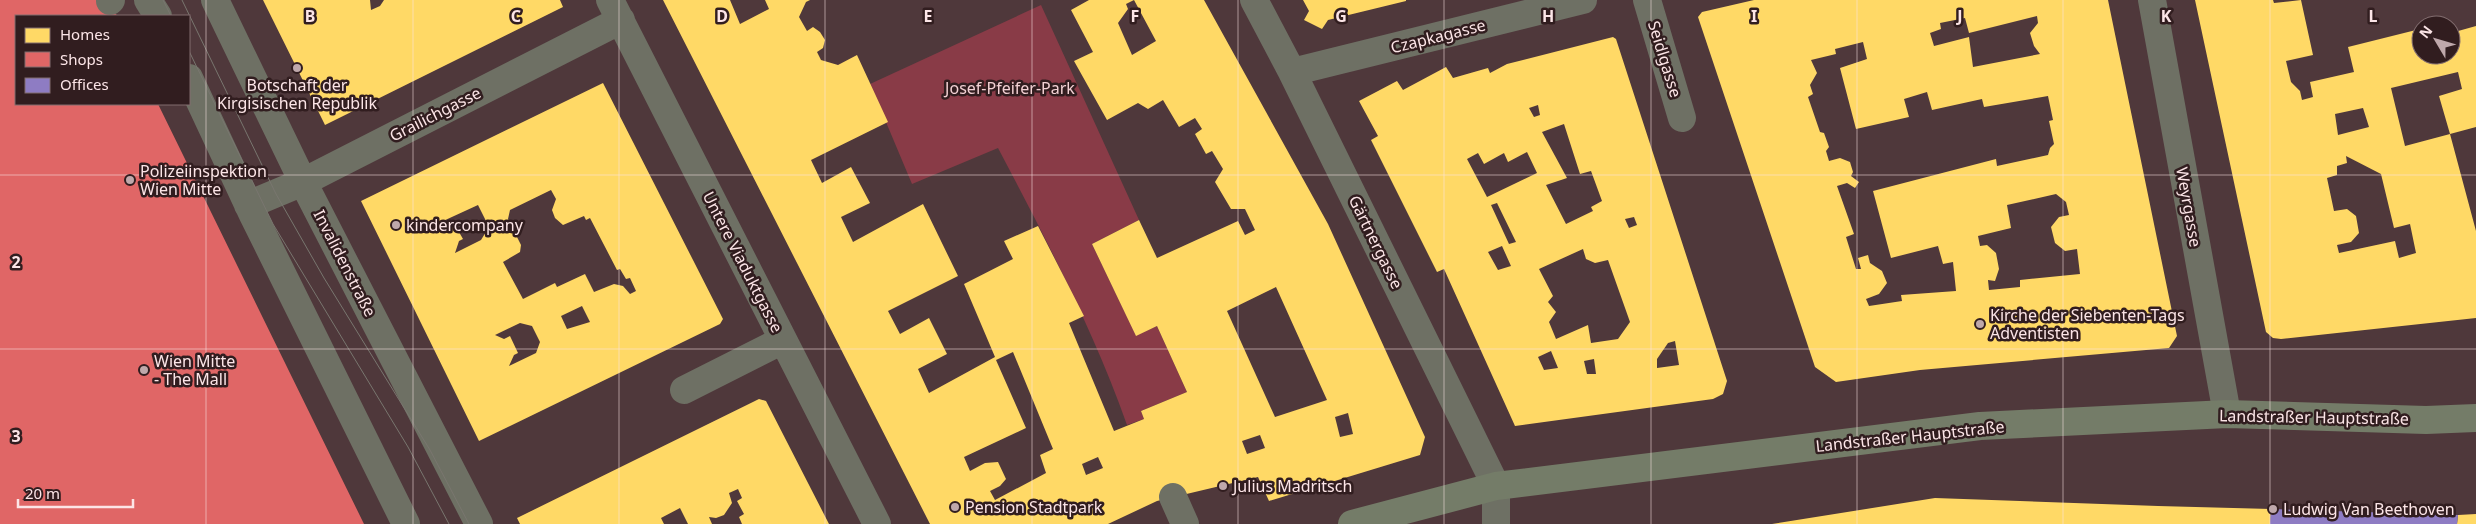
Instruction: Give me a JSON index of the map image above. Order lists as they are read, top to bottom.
{
  "streets": {
    "main road": ["Landstraßer Hauptstraße"],
    "street": [
      "Czapkagasse",
      "Seidlgasse",
      "Grailichgasse",
      "Weyrgasse",
      "Gärtnergasse",
      "Untere Viaduktgasse",
      "Invalidenstraße"
    ]
  },
  "crossings": [
    ["Czapkagasse", "Gärtnergasse"],
    ["Grailichgasse", "Untere Viaduktgasse"],
    ["Grailichgasse", "Invalidenstraße"],
    ["Weyrgasse", "Landstraßer Hauptstraße"],
    ["Gärtnergasse", "Landstraßer Hauptstraße"]
  ],
  "parks": ["Josef-Pfeifer-Park"],
  "places": [
    "Botschaft der Kirgisischen Republik",
    "Polizeiinspektion Wien Mitte",
    "kindercompany",
    "Kirche der Siebenten-Tags Adventisten",
    "Wien Mitte - The Mall",
    "Julius Madritsch",
    "Pension Stadtpark",
    "Ludwig Van Beethoven"
  ],
  "legend": ["Homes", "Shops", "Offices"],
  "scale_bar": "20 m",
  "north": "top left",
  "grid": {
    "columns": [
      "B",
      "C",
      "D",
      "E",
      "F",
      "G",
      "H",
      "I",
      "J",
      "K",
      "L"
    ],
    "rows": ["2", "3"]
  }
}
